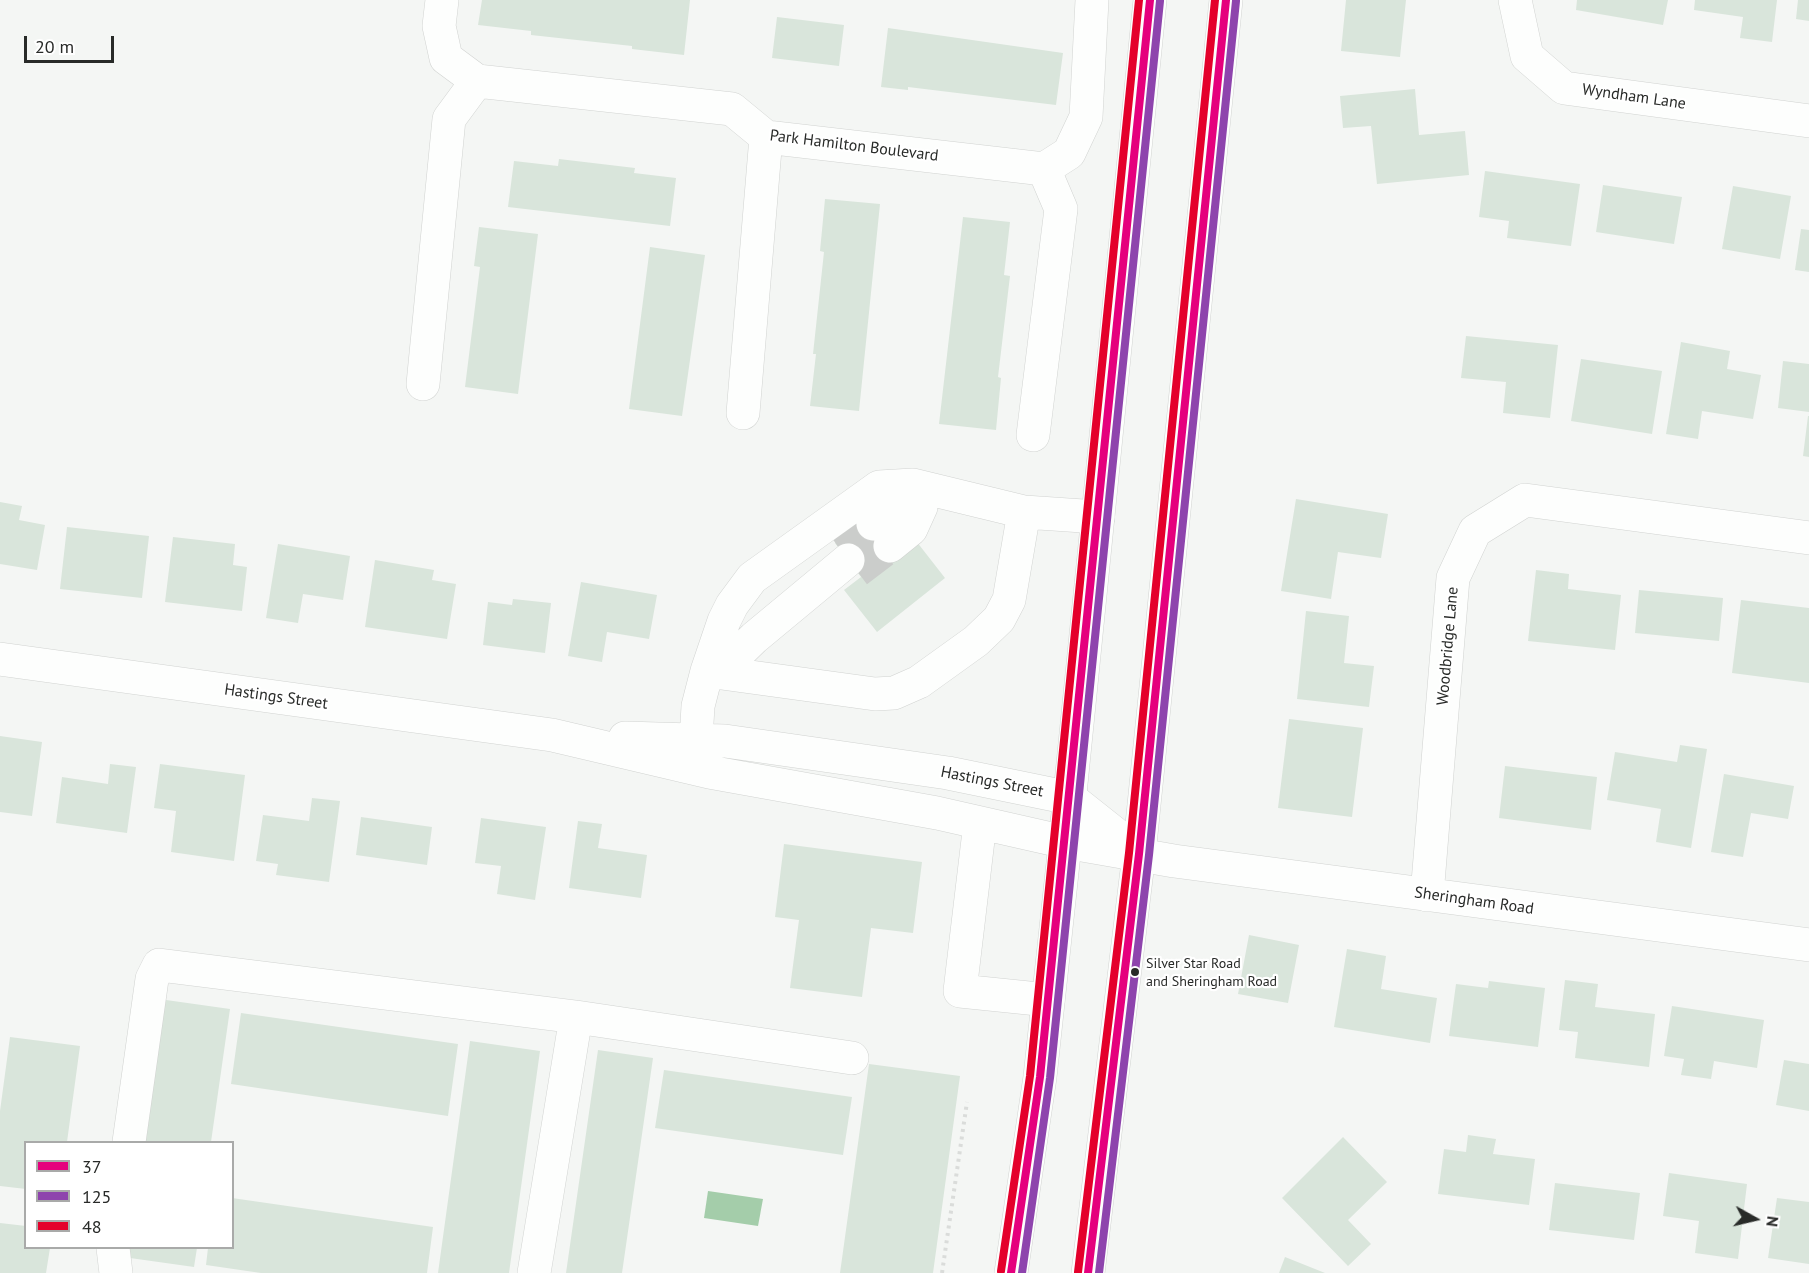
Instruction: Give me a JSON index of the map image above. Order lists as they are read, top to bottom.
{
  "streets": {
    "street": [
      "Wyndham Lane",
      "Park Hamilton Boulevard",
      "Woodbridge Lane",
      "Hastings Street",
      "Sheringham Road"
    ]
  },
  "crossings": [
    ["Woodbridge Lane", "Sheringham Road"],
    ["Hastings Street", "Sheringham Road"]
  ],
  "places": ["Silver Star Road and Sheringham Road"],
  "lines": ["transit line 37", "transit line 48", "transit line 125"],
  "legend": ["37", "125", "48"],
  "scale_bar": "20 m",
  "north": "right"
}
